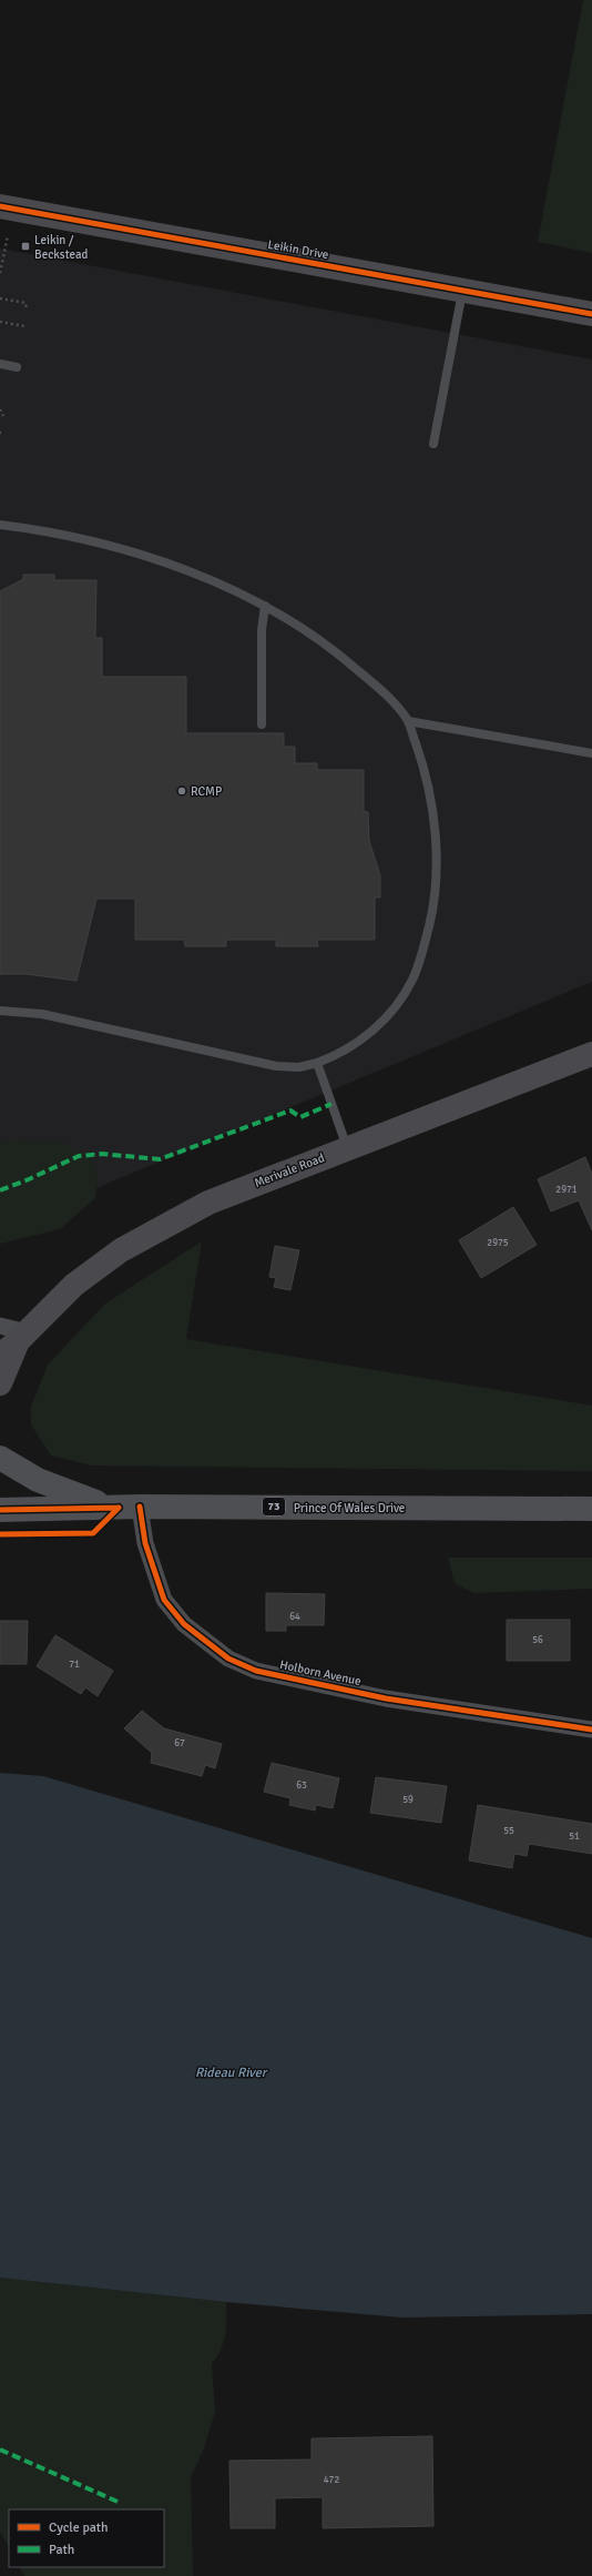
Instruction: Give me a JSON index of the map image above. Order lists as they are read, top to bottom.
{
  "streets": {
    "main road": [
      "Leikin Drive",
      "Merivale Road",
      "73",
      "Prince Of Wales Drive"
    ],
    "street": ["Holborn Avenue"]
  },
  "crossings": [
    ["Prince Of Wales Drive", "Holborn Avenue"]
  ],
  "water": ["Rideau River"],
  "places": {
    "transit": ["Leikin / Beckstead"],
    "other": ["RCMP"]
  },
  "house_numbers": [
    "2971",
    "2975",
    "64",
    "56",
    "71",
    "67",
    "63",
    "59",
    "55",
    "51",
    "472"
  ],
  "legend": ["Cycle path", "Path"]
}
